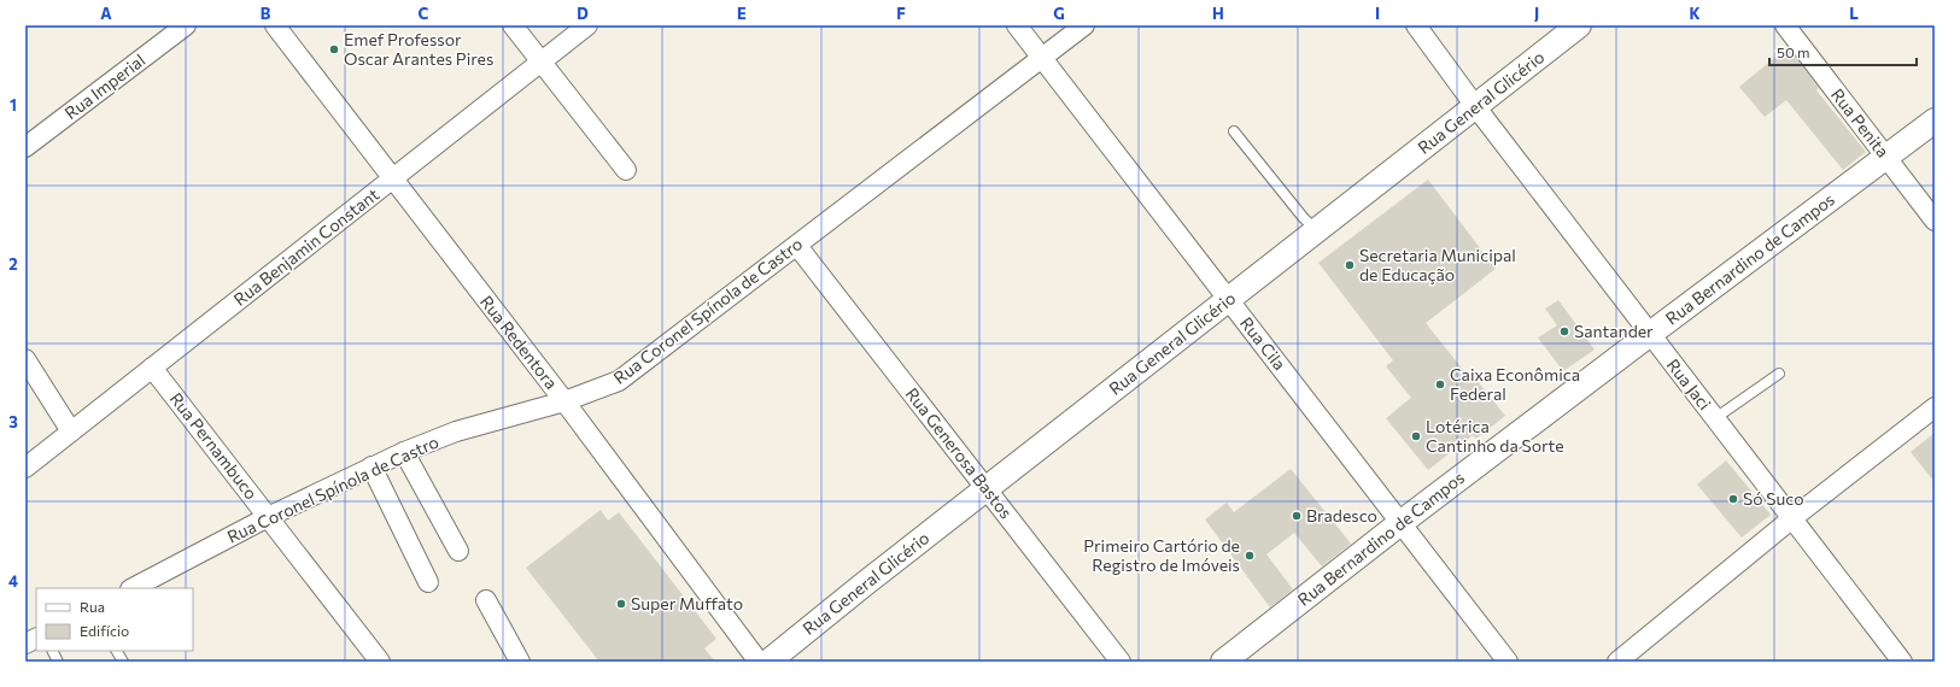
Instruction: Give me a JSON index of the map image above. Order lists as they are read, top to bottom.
{
  "streets": {
    "street": [
      "Rua Imperial",
      "Rua General Glicério",
      "Rua Penita",
      "Rua Benjamin Constant",
      "Rua Bernardino de Campos",
      "Rua Coronel Spínola de Castro",
      "Rua Redentora",
      "Rua Cila",
      "Rua Jaci",
      "Rua Pernambuco",
      "Rua Generosa Bastos"
    ]
  },
  "crossings": [
    ["Rua General Glicério", "Rua Cila"],
    ["Rua General Glicério", "Rua Jaci"],
    ["Rua General Glicério", "Rua Generosa Bastos"],
    ["Rua Penita", "Rua Bernardino de Campos"],
    ["Rua Benjamin Constant", "Rua Redentora"],
    ["Rua Benjamin Constant", "Rua Pernambuco"],
    ["Rua Bernardino de Campos", "Rua Cila"],
    ["Rua Bernardino de Campos", "Rua Jaci"],
    ["Rua Coronel Spínola de Castro", "Rua Redentora"],
    ["Rua Coronel Spínola de Castro", "Rua Cila"],
    ["Rua Coronel Spínola de Castro", "Rua Pernambuco"],
    ["Rua Coronel Spínola de Castro", "Rua Generosa Bastos"]
  ],
  "places": [
    "Emef Professor Oscar Arantes Pires",
    "Secretaria Municipal de Educação",
    "Santander",
    "Caixa Econômica Federal",
    "Lotérica Cantinho da Sorte",
    "Só Suco",
    "Bradesco",
    "Primeiro Cartório de Registro de Imóveis",
    "Super Muffato"
  ],
  "legend": ["Rua", "Edifício"],
  "scale_bar": "50 m",
  "grid": {
    "columns": [
      "A",
      "B",
      "C",
      "D",
      "E",
      "F",
      "G",
      "H",
      "I",
      "J",
      "K",
      "L"
    ],
    "rows": [
      "1",
      "2",
      "3",
      "4"
    ]
  }
}
